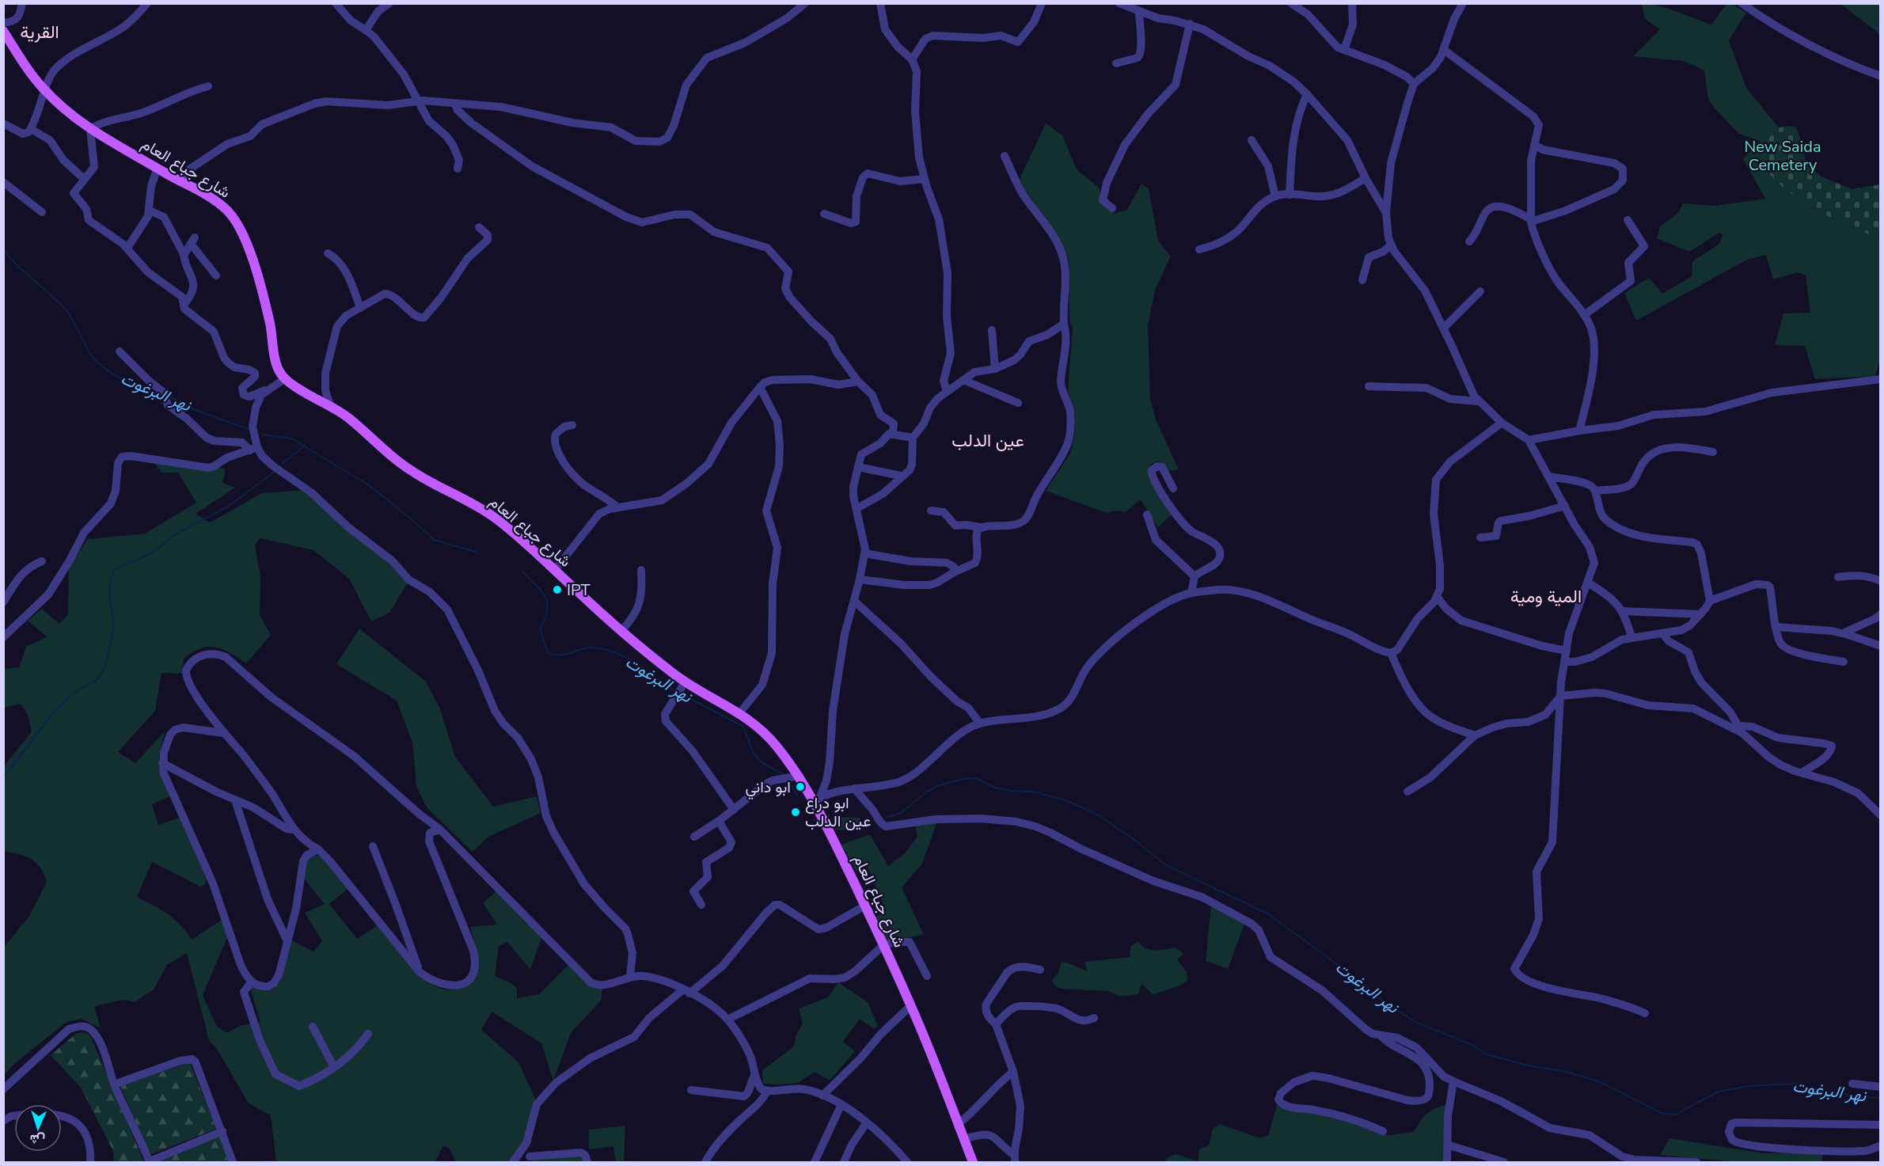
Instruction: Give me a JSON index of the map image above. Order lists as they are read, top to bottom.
{
  "streets": {
    "main road": ["شارع جباع العام"]
  },
  "districts": ["القرية", "عين الدلب", "المية ومية"],
  "water": ["نهر البرغوت"],
  "parks": ["New Saida Cemetery"],
  "places": ["IPT", "ابو داني", "ابو دراع عين الدلب"],
  "north": "bottom"
}
